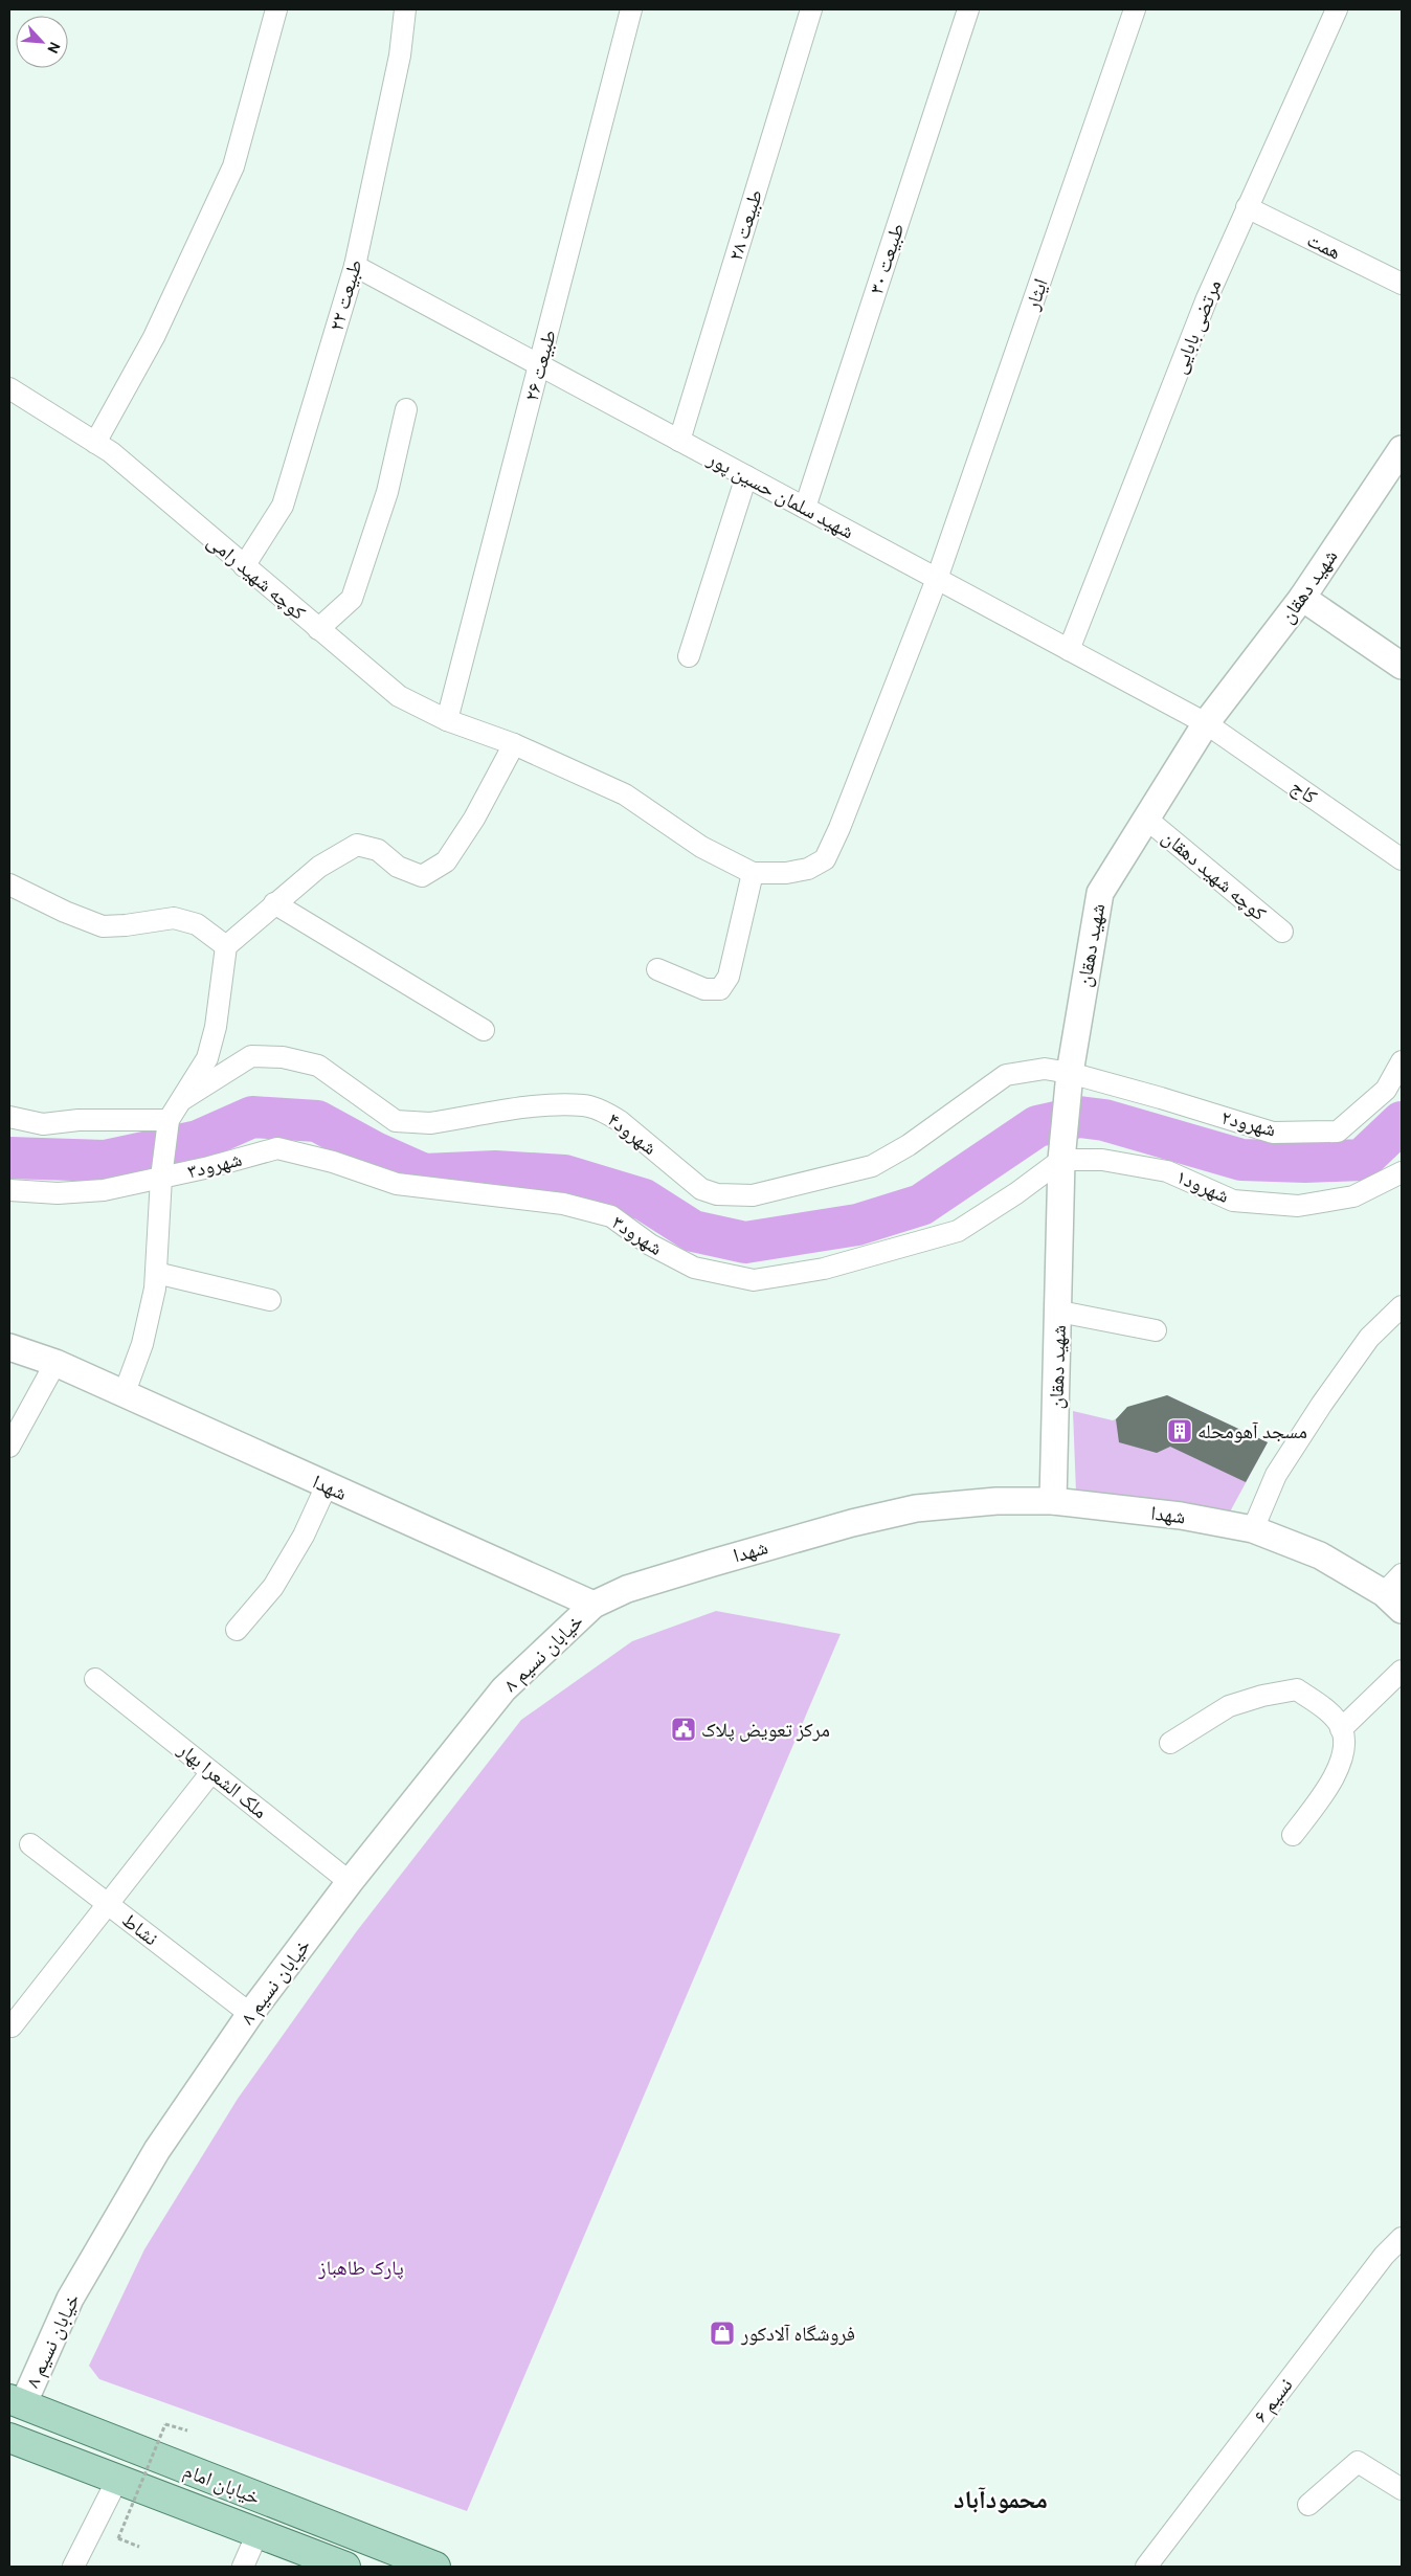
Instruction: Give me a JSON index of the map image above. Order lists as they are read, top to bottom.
{
  "streets": {
    "main road": ["خیابان امام"],
    "street": [
      "طبیعت ۲۸",
      "همت",
      "طبیعت ۳۰",
      "ایثار",
      "طبیعت ۲۲",
      "مرتضی بابایی",
      "طبیعت ۲۶",
      "شهید سلمان حسین پور",
      "کوچه شهید رامی",
      "شهید دهقان",
      "کاج",
      "کوچه شهید دهقان",
      "شهرود۲",
      "شهرود۴",
      "شهرود۳",
      "شهرود۱",
      "شهدا",
      "خیابان نسیم ۸",
      "ملک الشعرا بهار",
      "نشاط",
      "نسیم ۶"
    ]
  },
  "crossings": [
    ["طبیعت ۲۸", "شهید سلمان حسین پور"],
    ["همت", "مرتضی بابایی"],
    ["طبیعت ۳۰", "شهید سلمان حسین پور"],
    ["ایثار", "شهید سلمان حسین پور"],
    ["ایثار", "کوچه شهید رامی"],
    ["طبیعت ۲۲", "شهید سلمان حسین پور"],
    ["طبیعت ۲۲", "کوچه شهید رامی"],
    ["مرتضی بابایی", "شهید سلمان حسین پور"],
    ["طبیعت ۲۶", "شهید سلمان حسین پور"],
    ["طبیعت ۲۶", "کوچه شهید رامی"],
    ["شهید سلمان حسین پور", "شهید دهقان"],
    ["شهید سلمان حسین پور", "کاج"],
    ["شهید دهقان", "کاج"],
    ["شهید دهقان", "کوچه شهید دهقان"],
    ["شهید دهقان", "شهرود۲"],
    ["شهید دهقان", "شهرود۴"],
    ["شهید دهقان", "شهرود۳"],
    ["شهید دهقان", "شهرود۱"],
    ["شهید دهقان", "شهدا"],
    ["شهرود۲", "شهرود۴"],
    ["شهرود۳", "شهرود۱"],
    ["شهدا", "خیابان نسیم ۸"],
    ["خیابان نسیم ۸", "ملک الشعرا بهار"],
    ["خیابان نسیم ۸", "نشاط"],
    ["خیابان نسیم ۸", "خیابان امام"]
  ],
  "districts": ["محمودآباد"],
  "parks": ["پارک طاهباز"],
  "places": {
    "building": ["مسجد آهومحله"],
    "public building": ["مرکز تعویض پلاک"],
    "shop": ["فروشگاه آلادکور"]
  },
  "north": "bottom right"
}
